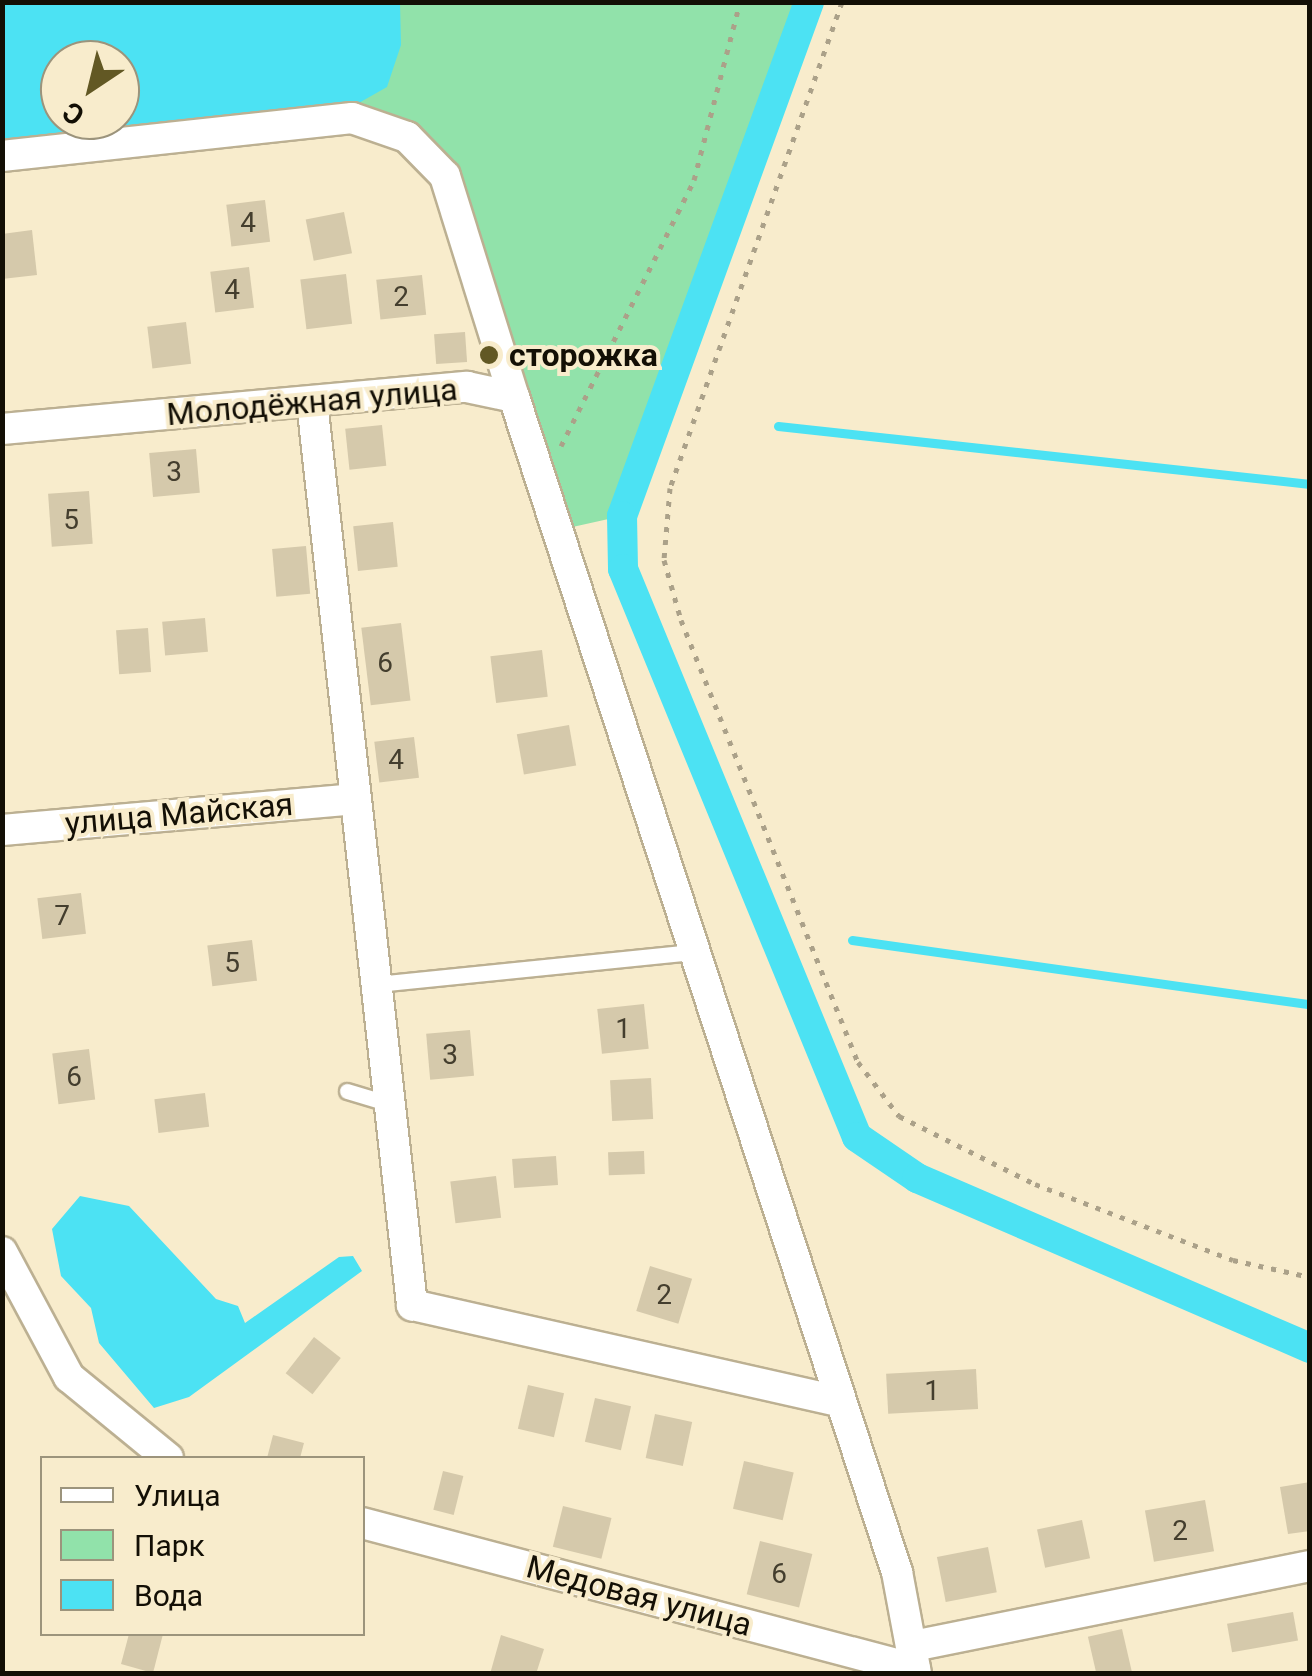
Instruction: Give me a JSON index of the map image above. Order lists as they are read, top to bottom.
{
  "streets": {
    "street": ["Молодёжная улица", "улица Майская", "Медовая улица"]
  },
  "places": ["сторожка"],
  "house_numbers": [
    "4",
    "4",
    "2",
    "3",
    "5",
    "6",
    "4",
    "7",
    "5",
    "1",
    "3",
    "6",
    "2",
    "1",
    "2",
    "6"
  ],
  "legend": ["Улица", "Парк", "Вода"],
  "north": "bottom left"
}
